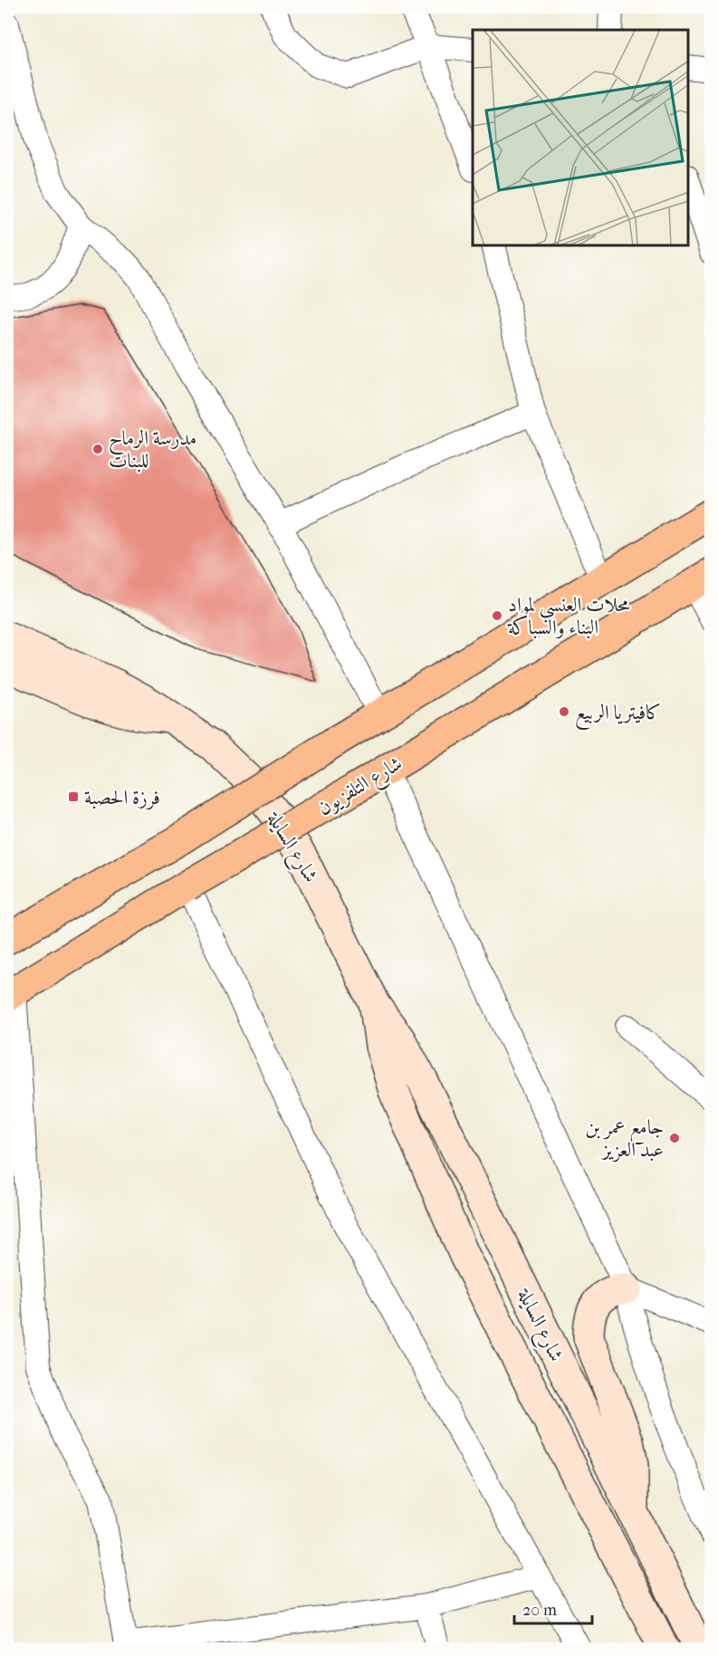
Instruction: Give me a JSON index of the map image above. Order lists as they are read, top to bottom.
{
  "streets": {
    "main road": ["شارع التلفزيون", "شارع السايلة"]
  },
  "places": {
    "other": [
      "مدرسة الرماح للبنات",
      "محلات العنسي لمواد البناء والسباكة",
      "كافيتريا الربيع",
      "جامع عمر بن عبد العزيز"
    ],
    "transit": ["فرزة الحصبة"]
  },
  "scale_bar": "20 m"
}
